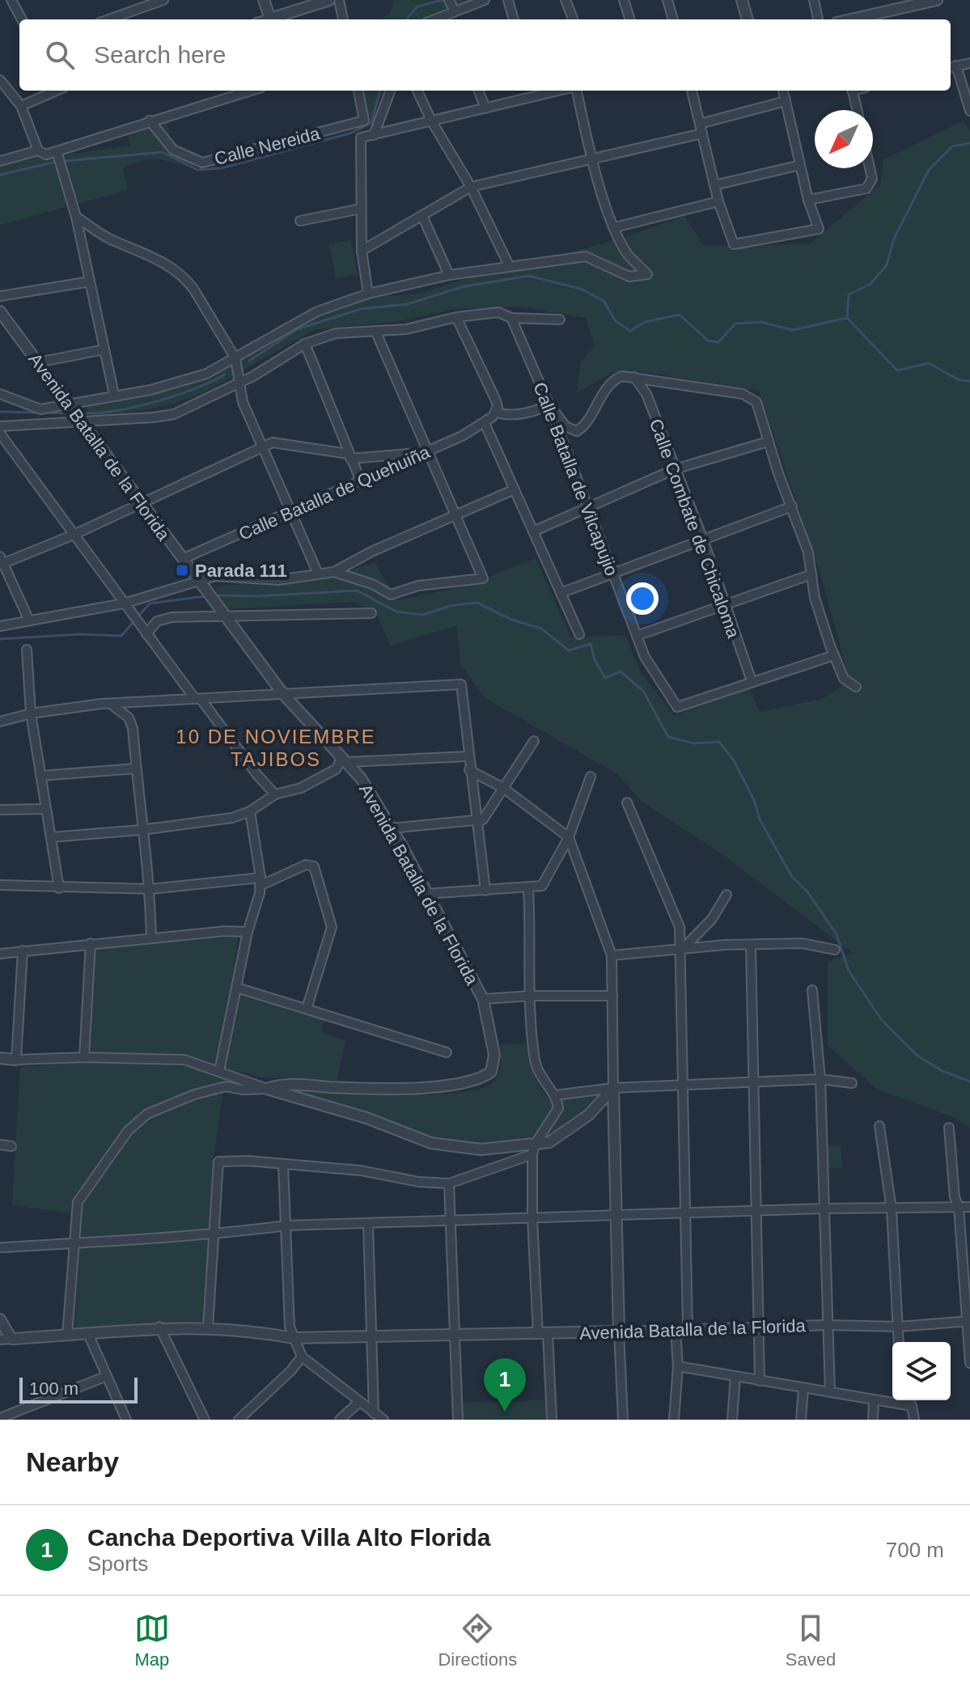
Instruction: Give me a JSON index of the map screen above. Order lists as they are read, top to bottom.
{
  "streets": {
    "street": [
      "Calle Nereida",
      "Avenida Batalla de la Florida",
      "Calle Batalla de Vilcapujio",
      "Calle Batalla de Quehuiña",
      "Calle Combate de Chicaloma"
    ]
  },
  "crossings": [
    ["Avenida Batalla de la Florida", "Calle Batalla de Quehuiña"],
    ["Calle Batalla de Vilcapujio", "Calle Combate de Chicaloma"]
  ],
  "districts": ["10 DE NOVIEMBRE TAJIBOS"],
  "places": {
    "transit": ["Parada 111"]
  },
  "scale_bar": "100 m",
  "north": "bottom left",
  "page": {
    "search": "Search here",
    "pins": "1",
    "scale": "100 m",
    "heading": "Nearby",
    "list": [
      {
        "mark": "1",
        "name": "Cancha Deportiva Villa Alto Florida",
        "note": "Sports",
        "value": "700 m"
      }
    ],
    "nav": ["Map", "Directions", "Saved"]
  }
}
